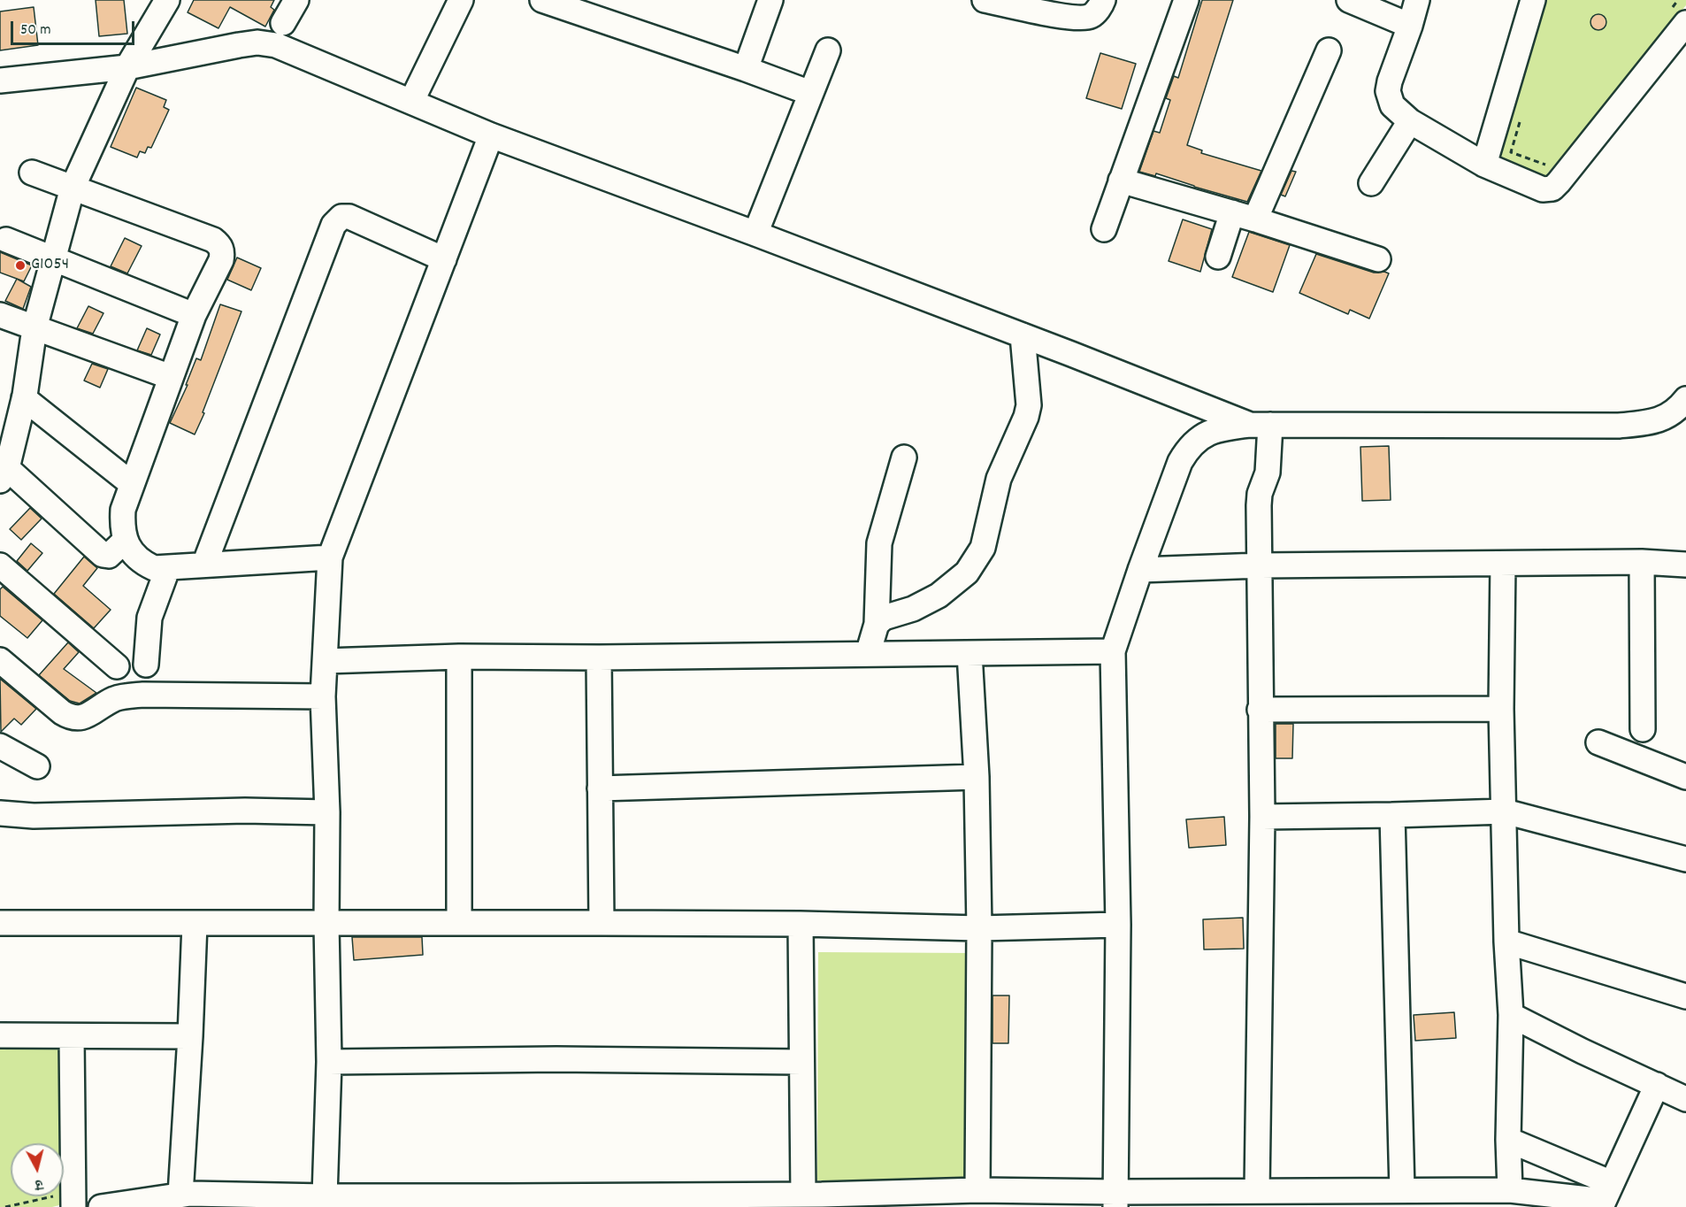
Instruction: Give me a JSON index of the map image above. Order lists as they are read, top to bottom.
{
  "places": ["G1054"],
  "scale_bar": "50 m",
  "north": "bottom"
}
